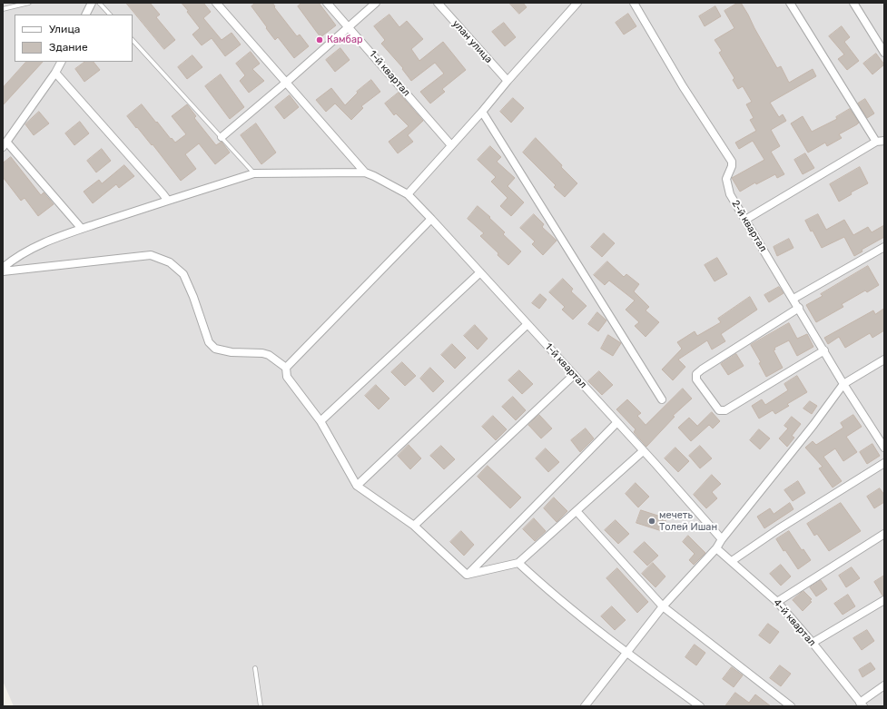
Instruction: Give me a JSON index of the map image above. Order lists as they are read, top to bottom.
{
  "streets": {
    "street": [
      "улан улица",
      "1-й квартал",
      "2-й квартал",
      "4-й квартал"
    ]
  },
  "places": ["Камбар", "мечеть Толей Ишан"],
  "legend": ["Улица", "Здание"]
}
